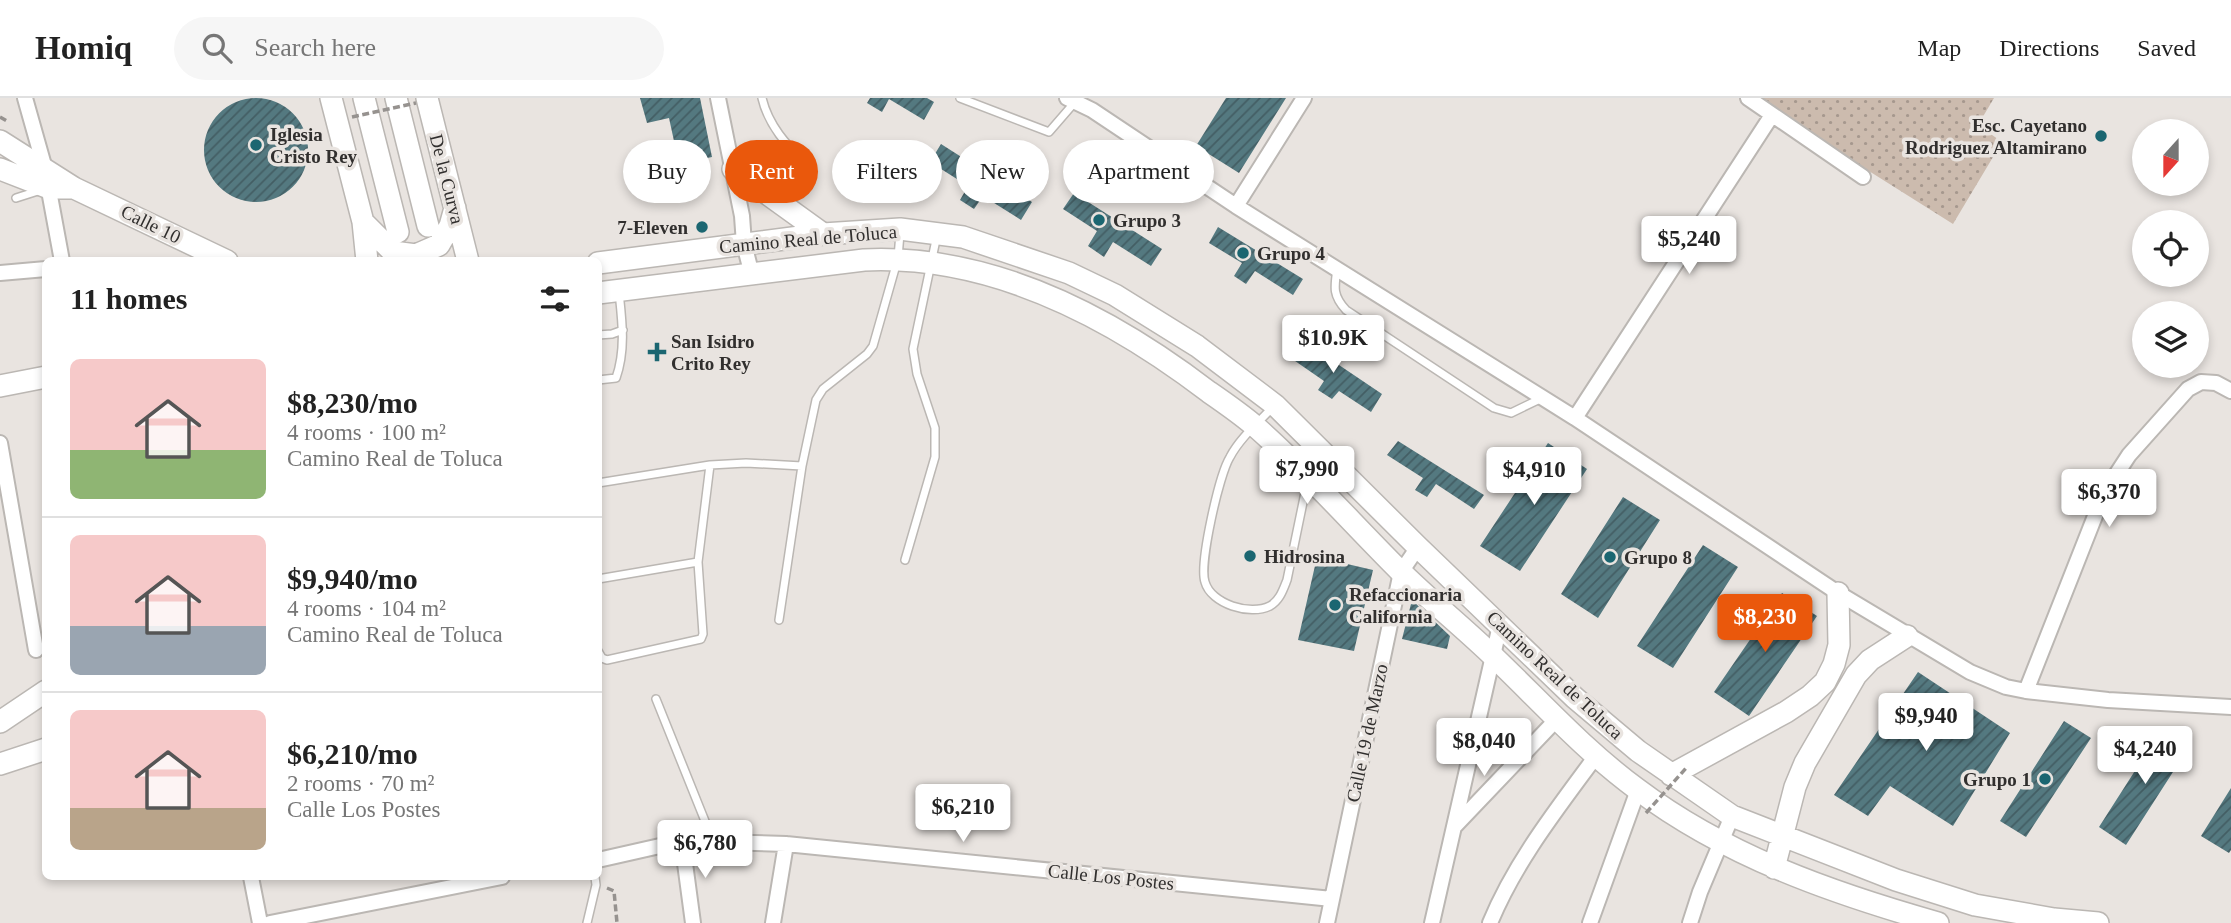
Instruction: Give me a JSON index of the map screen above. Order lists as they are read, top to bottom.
{
  "streets": {
    "main road": ["De la Curva", "Calle 10", "Camino Real de Toluca"],
    "street": ["Calle 19 de Marzo", "Calle Los Postes"]
  },
  "crossings": [
    ["Camino Real de Toluca", "Calle 19 de Marzo"],
    ["Calle 19 de Marzo", "Calle Los Postes"]
  ],
  "places": {
    "other": [
      "Esc. Cayetano Rodriguez Altamirano",
      "Iglesia Cristo Rey",
      "Grupo 3",
      "7-Eleven",
      "Grupo 4",
      "Hidrosina",
      "Grupo 8",
      "Refaccionaria California",
      "Grupo 1"
    ],
    "health": ["San Isidro Crito Rey"]
  },
  "north": "bottom",
  "page": {
    "header": "Homiq",
    "search": "Search here",
    "nav": ["Map", "Directions", "Saved"],
    "chip": [
      "Buy",
      "Rent",
      "Filters",
      "New",
      "Apartment"
    ],
    "price": [
      "$5,240",
      "$10.9K",
      "$7,990",
      "$4,910",
      "$6,370",
      "$8,230",
      "$9,940",
      "$8,040",
      "$4,240",
      "$6,210",
      "$6,780"
    ],
    "heading": "11 homes",
    "list": [
      {
        "name": "$8,230/mo",
        "note": "4 rooms · 100 m² · Camino Real de Toluca"
      },
      {
        "name": "$9,940/mo",
        "note": "4 rooms · 104 m² · Camino Real de Toluca"
      },
      {
        "name": "$6,210/mo",
        "note": "2 rooms · 70 m² · Calle Los Postes"
      }
    ]
  }
}
